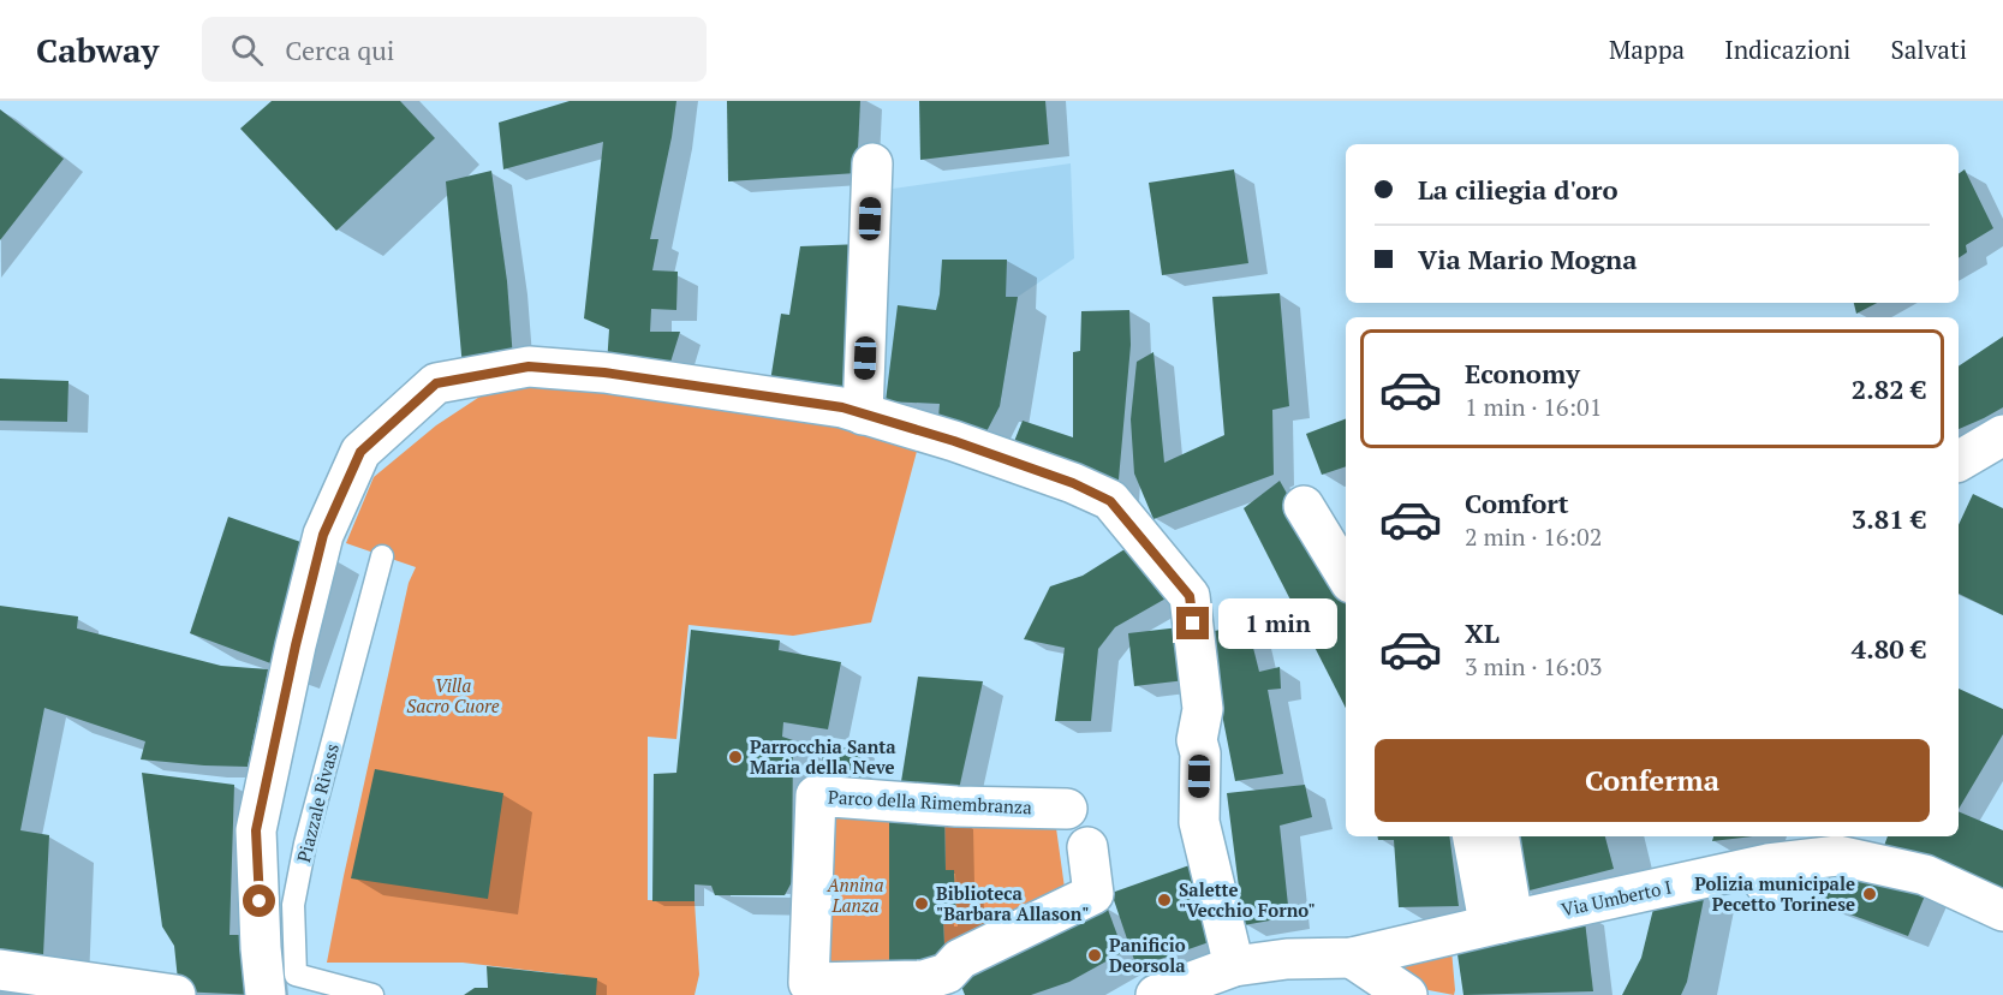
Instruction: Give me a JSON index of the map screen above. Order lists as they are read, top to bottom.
{
  "streets": {
    "street": ["Parco della Rimembranza", "Via Umberto I"],
    "lane": ["Piazzale Rivass"]
  },
  "parks": ["Villa Sacro Cuore", "Annina Lanza"],
  "places": [
    "Parrocchia Santa Maria della Neve",
    "Polizia municipale Pecetto Torinese",
    "Salette \"Vecchio Forno\"",
    "Biblioteca \"Barbara Allason\"",
    "Panificio Deorsola"
  ],
  "page": {
    "header": "Cabway",
    "search": "Cerca qui",
    "nav": ["Mappa", "Indicazioni", "Salvati"],
    "banner": ["La ciliegia d'oro", "Via Mario Mogna"],
    "list": [
      {
        "name": "Economy",
        "note": "1 min · 16:01",
        "value": "2.82 €"
      },
      {
        "name": "Comfort",
        "note": "2 min · 16:02",
        "value": "3.81 €"
      },
      {
        "name": "XL",
        "note": "3 min · 16:03",
        "value": "4.80 €"
      }
    ],
    "bubble": "1 min",
    "buttons": "Conferma"
  }
}
